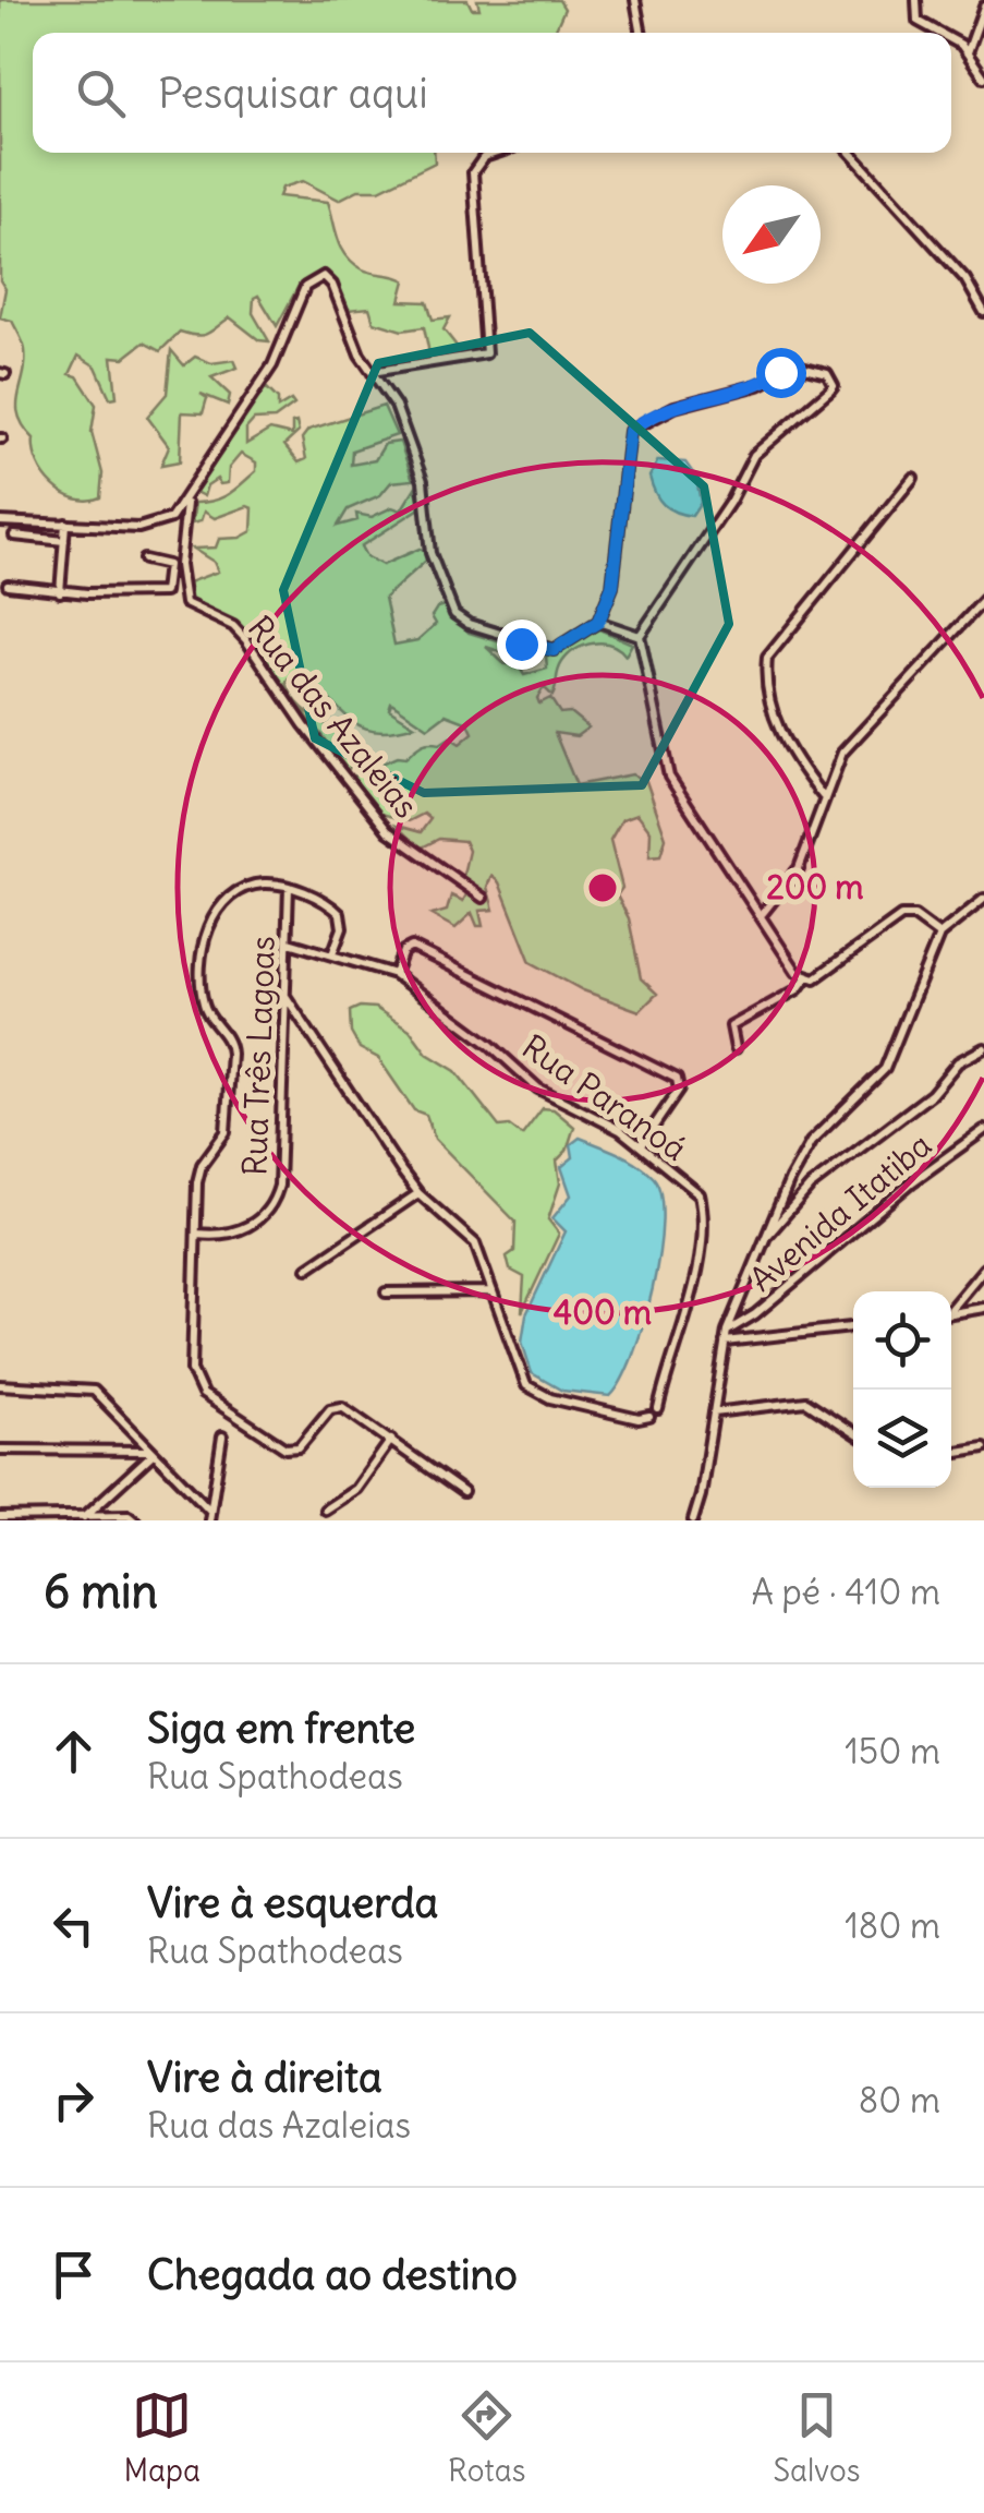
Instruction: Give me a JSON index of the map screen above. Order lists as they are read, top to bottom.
{
  "streets": {
    "street": [
      "Rua das Azaleias",
      "Rua Três Lagoas",
      "Rua Paranoá",
      "Avenida Itatiba"
    ]
  },
  "crossings": [
    ["Rua Três Lagoas", "Rua Paranoá"]
  ],
  "north": "bottom left",
  "page": {
    "search": "Pesquisar aqui",
    "heading": ["6 min", "A pé · 410 m"],
    "list": [
      ["Siga em frente", "Rua Spathodeas", "150 m"],
      ["Vire à esquerda", "Rua Spathodeas", "180 m"],
      ["Vire à direita", "Rua das Azaleias", "80 m"],
      "Chegada ao destino"
    ],
    "nav": ["Mapa", "Rotas", "Salvos"]
  },
  "rings": ["200 m", "400 m"]
}
